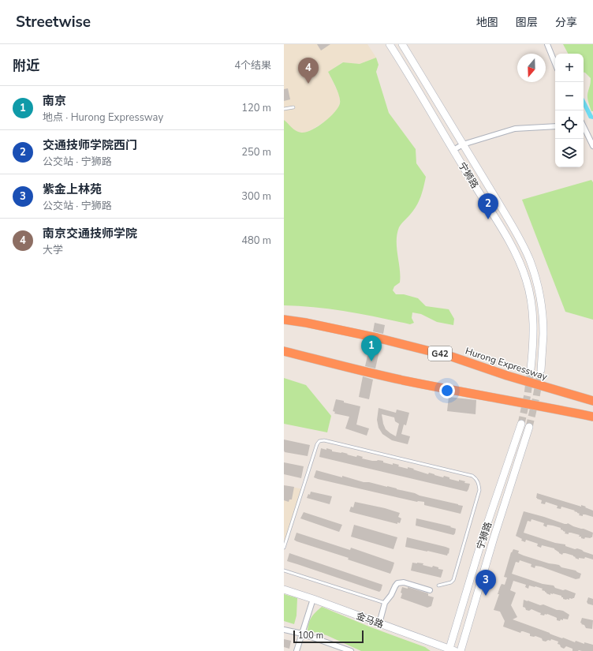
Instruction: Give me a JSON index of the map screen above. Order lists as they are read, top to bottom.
{
  "streets": {
    "highway": ["G42", "Hurong Expressway"],
    "main road": ["宁狮路", "金马路"]
  },
  "crossings": [
    ["宁狮路", "金马路"]
  ],
  "scale_bar": "100 m",
  "north": "bottom",
  "page": {
    "header": "Streetwise",
    "nav": ["地图", "图层", "分享"],
    "heading": ["附近", "4个结果"],
    "map_buttons": ["+", "−"],
    "pins": [
      "4",
      "2",
      "1",
      "3"
    ],
    "list": [
      {
        "mark": "1",
        "name": "南京",
        "note": "地点 · Hurong Expressway",
        "value": "120 m"
      },
      {
        "mark": "2",
        "name": "交通技师学院西门",
        "note": "公交站 · 宁狮路",
        "value": "250 m"
      },
      {
        "mark": "3",
        "name": "紫金上林苑",
        "note": "公交站 · 宁狮路",
        "value": "300 m"
      },
      {
        "mark": "4",
        "name": "南京交通技师学院",
        "note": "大学",
        "value": "480 m"
      }
    ],
    "scale": "100 m"
  }
}
